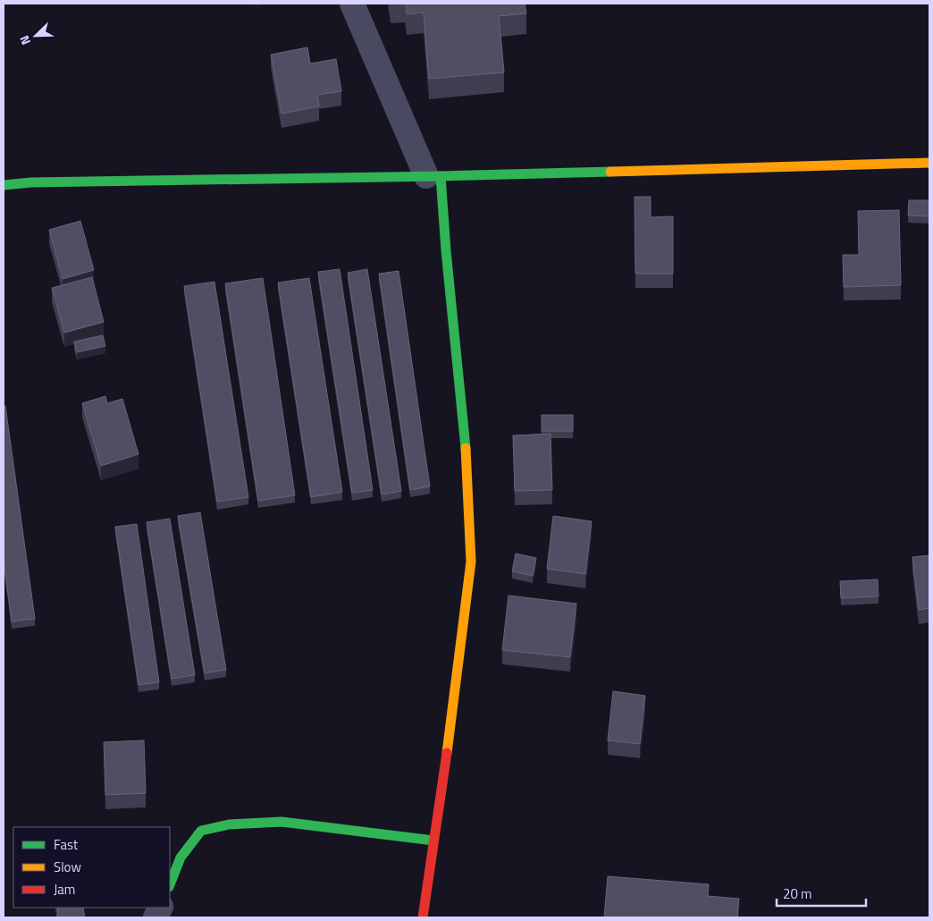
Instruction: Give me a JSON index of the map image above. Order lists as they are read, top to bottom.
{
  "legend": ["Fast", "Slow", "Jam"],
  "scale_bar": "20 m",
  "north": "bottom left"
}
